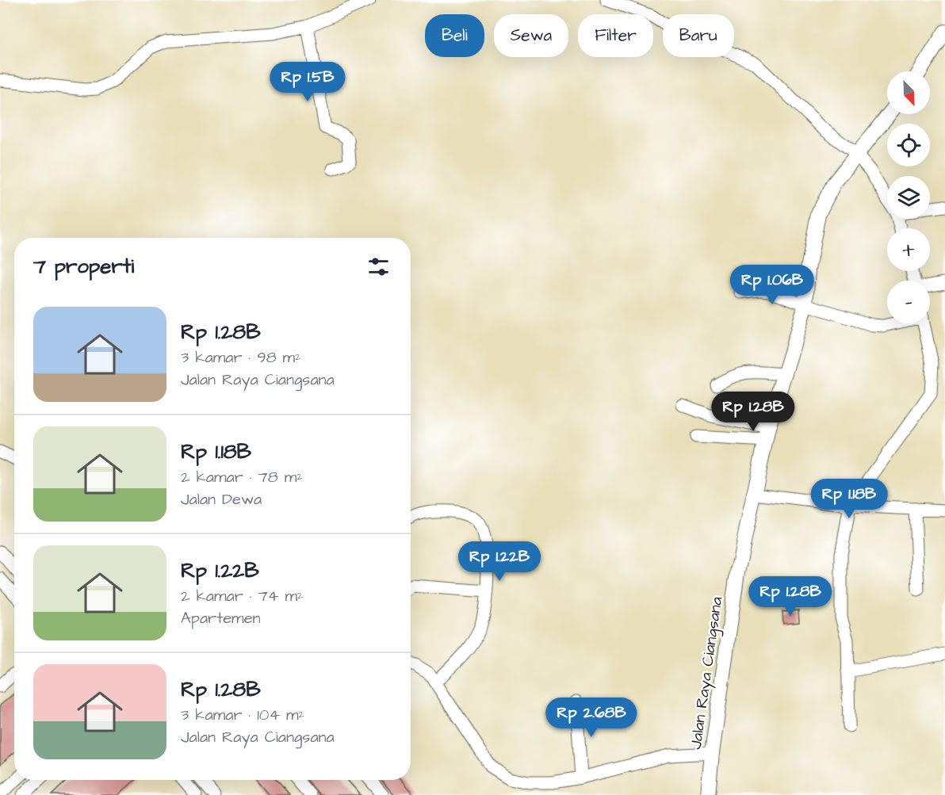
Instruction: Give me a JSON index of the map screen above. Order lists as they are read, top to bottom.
{
  "streets": {
    "main road": ["Jalan Raya Ciangsana"]
  },
  "north": "bottom right",
  "page": {
    "chip": [
      "Beli",
      "Sewa",
      "Filter",
      "Baru"
    ],
    "price": [
      "Rp 1.5B",
      "Rp 1.06B",
      "Rp 1.28B",
      "Rp 1.18B",
      "Rp 1.22B",
      "Rp 1.28B",
      "Rp 2.68B"
    ],
    "map_buttons": ["+", "−"],
    "heading": "7 properti",
    "list": [
      {
        "name": "Rp 1.28B",
        "note": "3 kamar · 98 m² · Jalan Raya Ciangsana"
      },
      {
        "name": "Rp 1.18B",
        "note": "2 kamar · 78 m² · Jalan Dewa"
      },
      {
        "name": "Rp 1.22B",
        "note": "2 kamar · 74 m² · Apartemen"
      },
      {
        "name": "Rp 1.28B",
        "note": "3 kamar · 104 m² · Jalan Raya Ciangsana"
      }
    ]
  }
}
